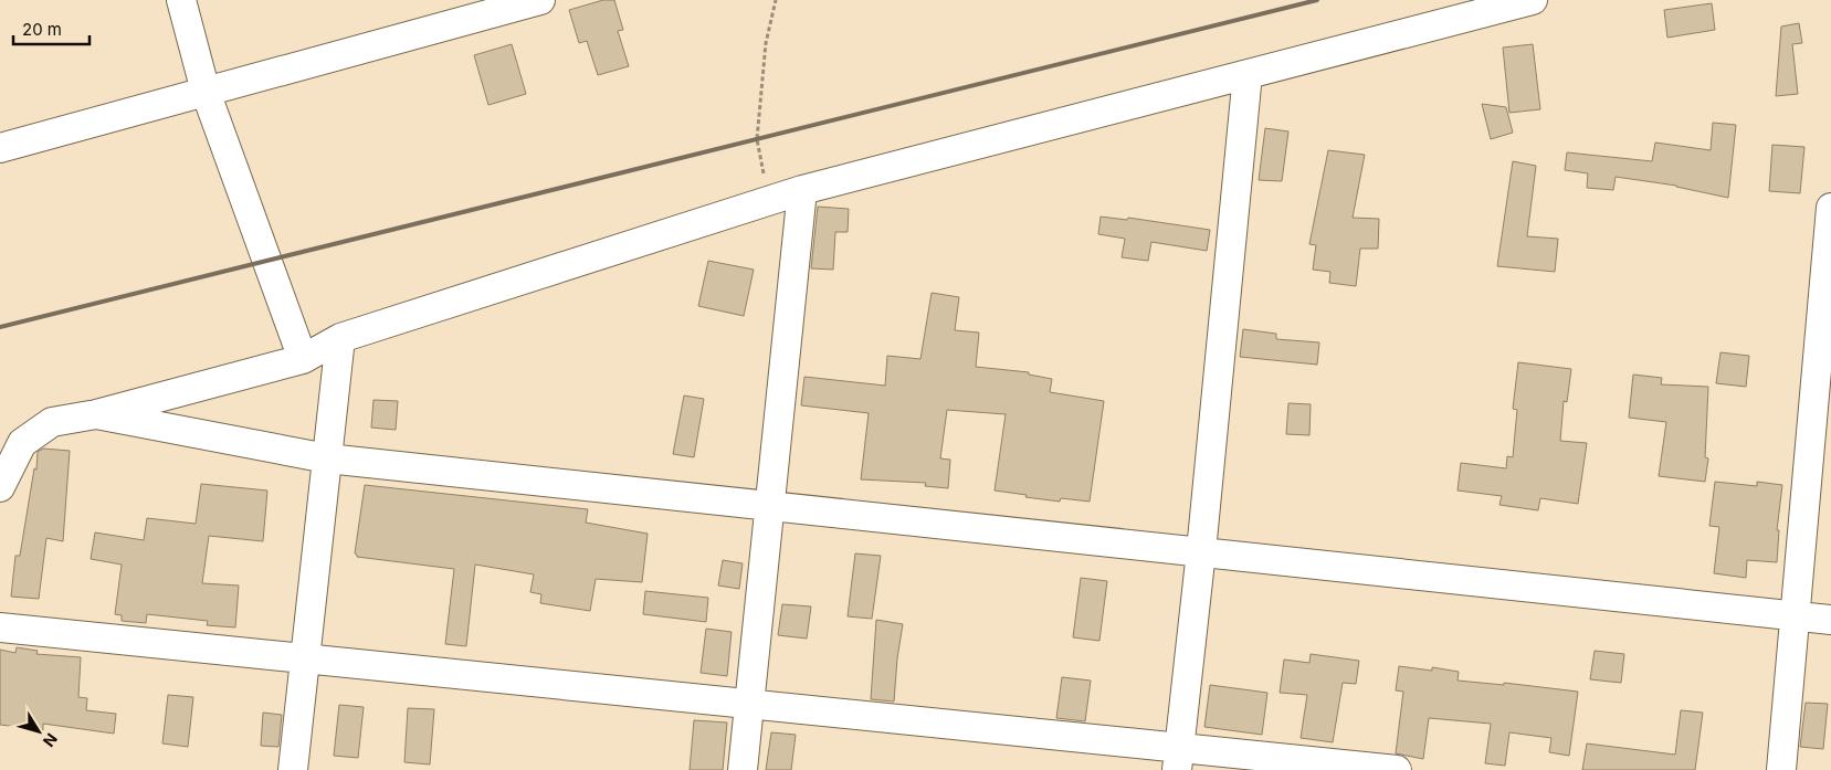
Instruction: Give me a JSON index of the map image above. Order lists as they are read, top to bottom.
{
  "scale_bar": "20 m",
  "north": "bottom right"
}
